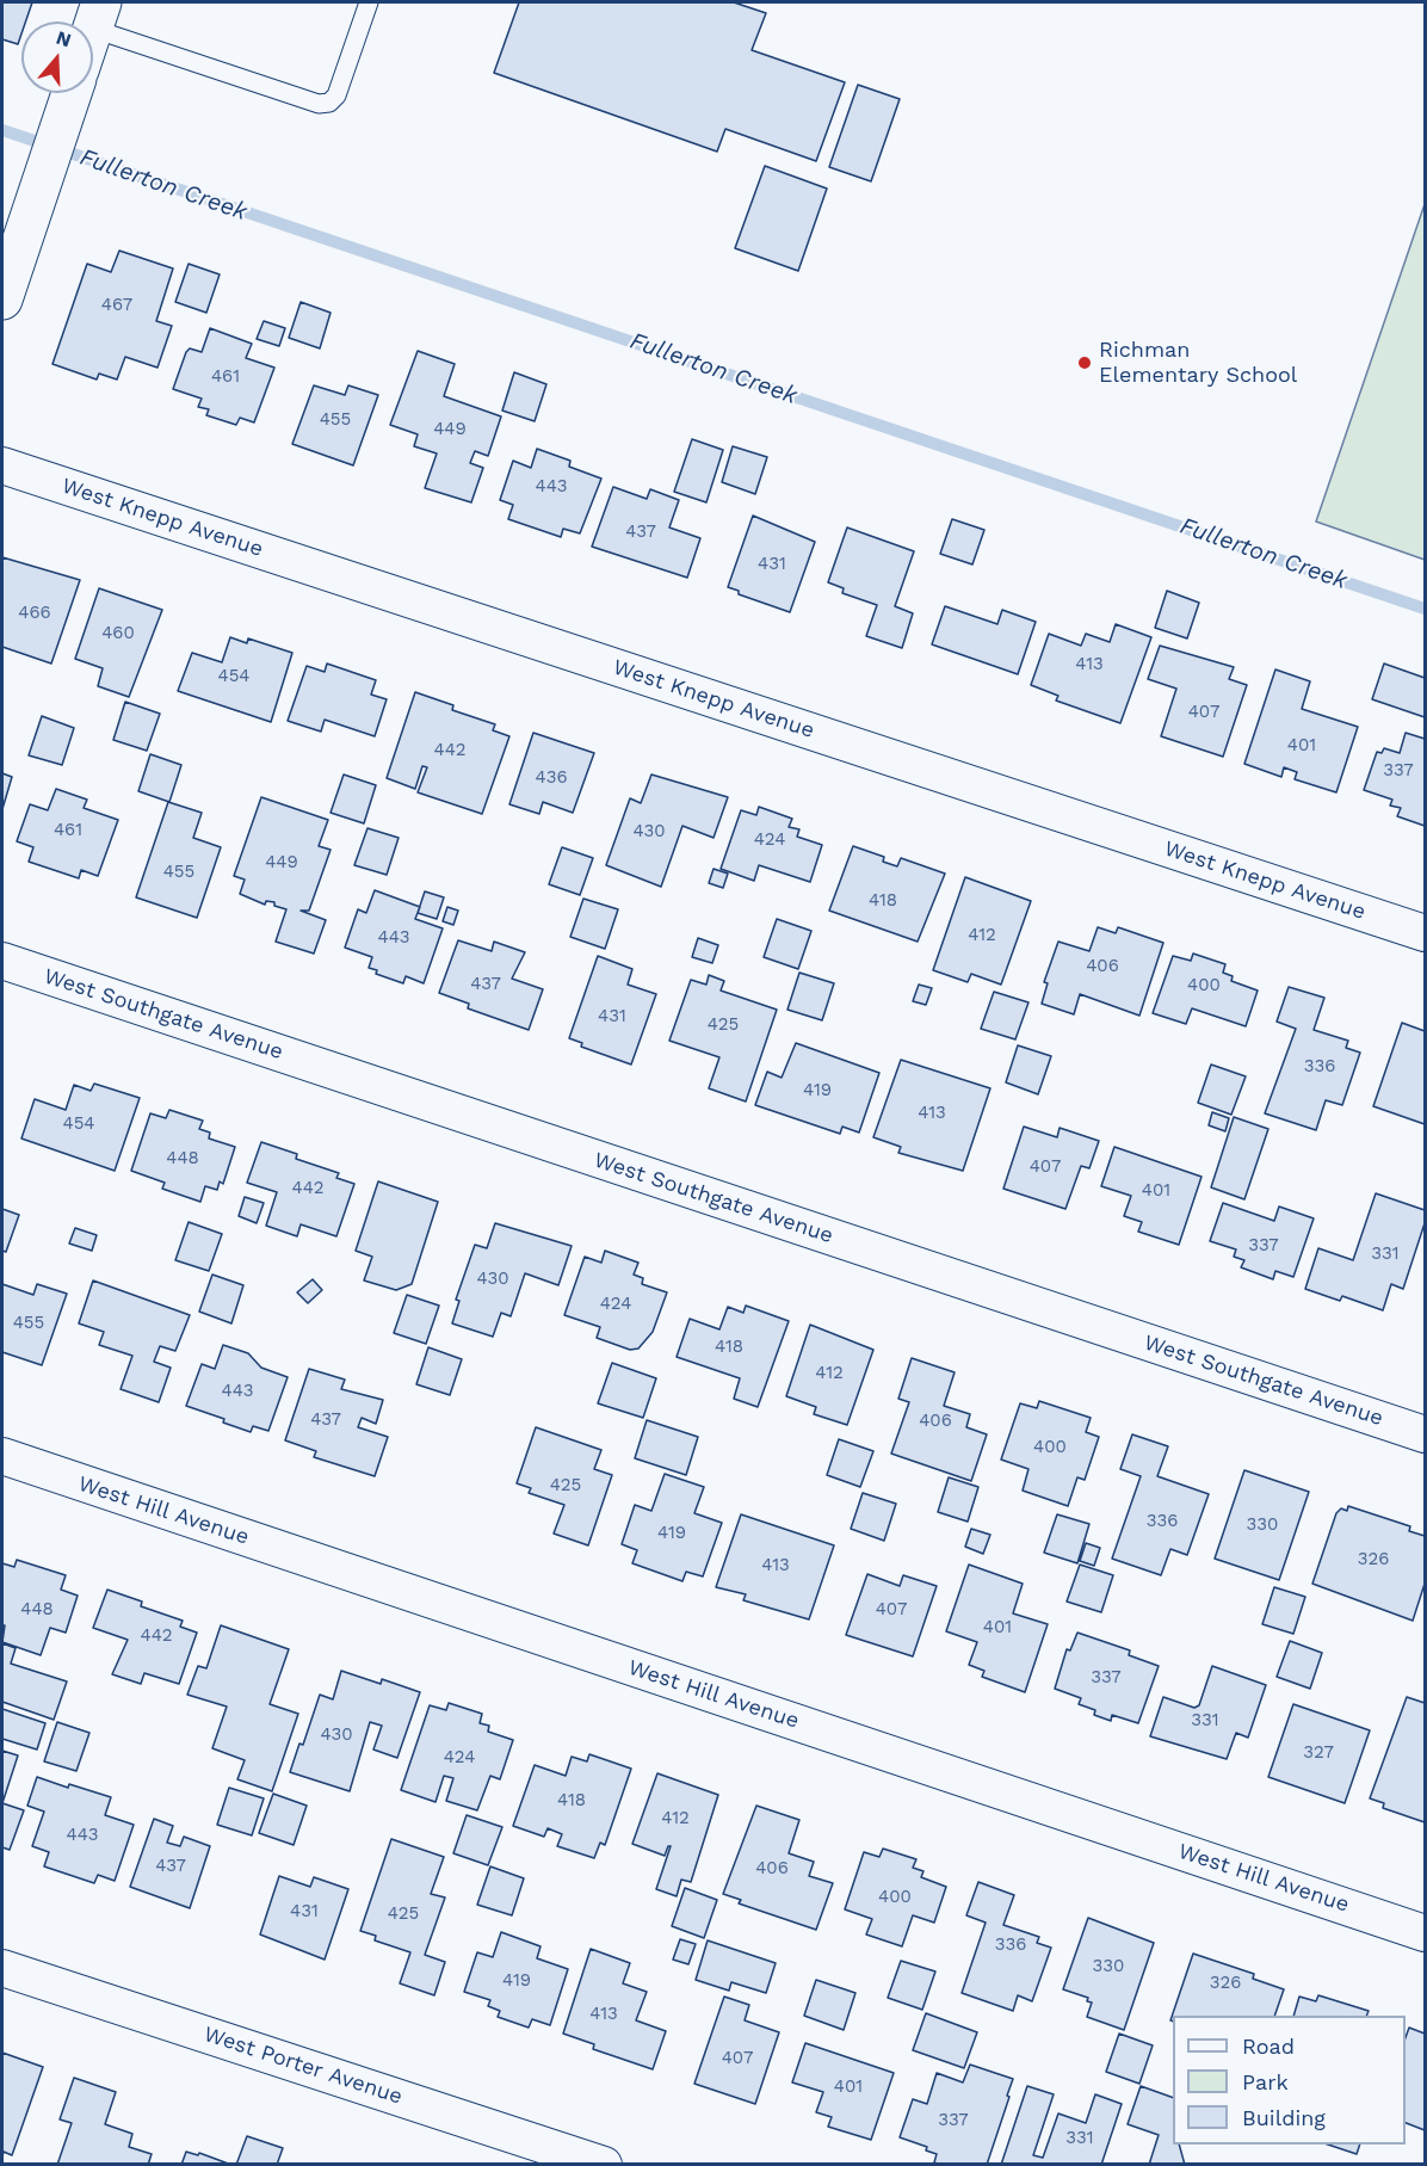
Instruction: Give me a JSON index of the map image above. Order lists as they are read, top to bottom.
{
  "streets": {
    "street": [
      "West Knepp Avenue",
      "West Southgate Avenue",
      "West Hill Avenue",
      "West Porter Avenue"
    ]
  },
  "water": ["Fullerton Creek"],
  "places": ["Richman Elementary School"],
  "house_numbers": [
    "467",
    "461",
    "455",
    "449",
    "443",
    "437",
    "431",
    "466",
    "460",
    "413",
    "454",
    "407",
    "401",
    "442",
    "337",
    "436",
    "461",
    "430",
    "424",
    "449",
    "455",
    "418",
    "412",
    "443",
    "406",
    "437",
    "400",
    "431",
    "425",
    "336",
    "419",
    "413",
    "454",
    "448",
    "407",
    "442",
    "401",
    "337",
    "331",
    "430",
    "424",
    "455",
    "418",
    "412",
    "443",
    "437",
    "406",
    "400",
    "425",
    "336",
    "330",
    "419",
    "326",
    "413",
    "448",
    "407",
    "401",
    "442",
    "337",
    "331",
    "430",
    "327",
    "424",
    "418",
    "412",
    "443",
    "437",
    "406",
    "400",
    "431",
    "425",
    "336",
    "330",
    "419",
    "326",
    "413",
    "407",
    "401",
    "337",
    "331"
  ],
  "legend": ["Road", "Park", "Building"],
  "north": "top"
}
